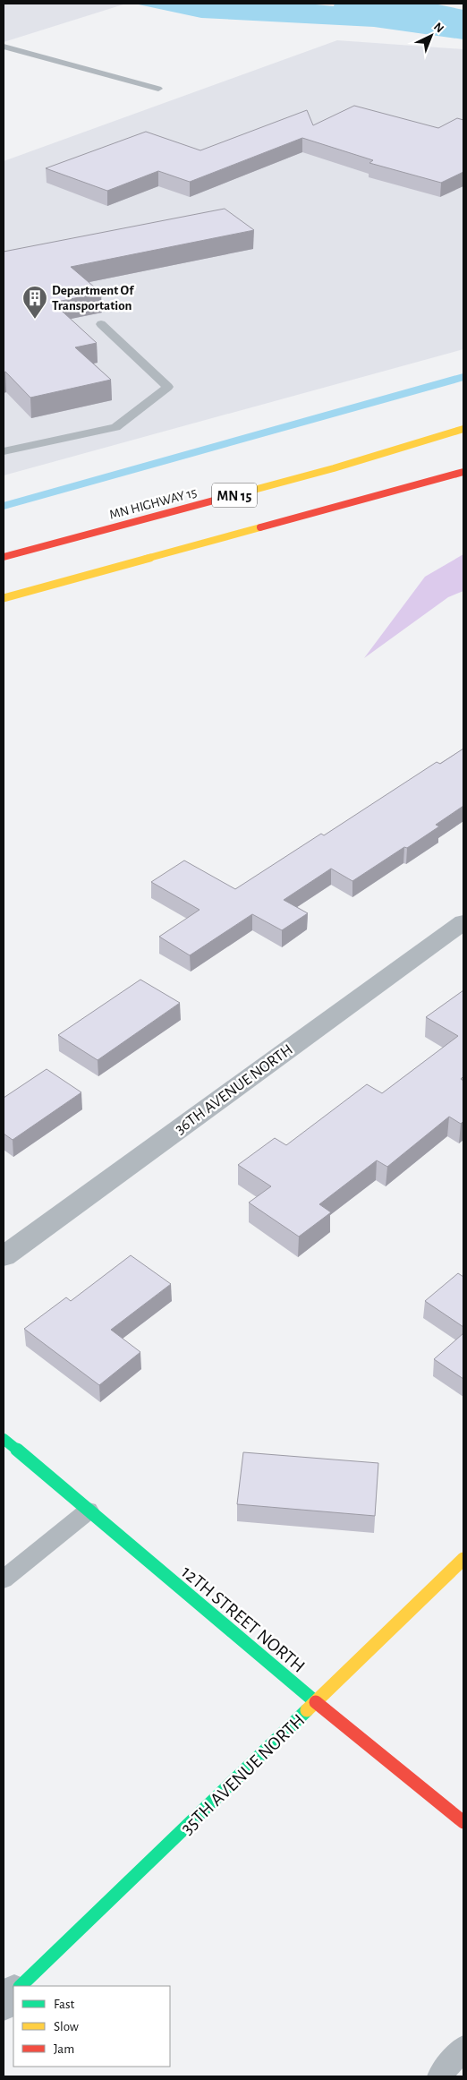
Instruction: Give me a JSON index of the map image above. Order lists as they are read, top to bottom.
{
  "streets": {
    "main road": [
      "MN 15",
      "MN HIGHWAY 15",
      "12TH STREET NORTH",
      "35TH AVENUE NORTH"
    ],
    "street": ["36TH AVENUE NORTH"]
  },
  "crossings": [
    ["12TH STREET NORTH", "35TH AVENUE NORTH"]
  ],
  "places": {
    "building": ["Department Of Transportation"]
  },
  "legend": ["Fast", "Slow", "Jam"],
  "north": "top right"
}
